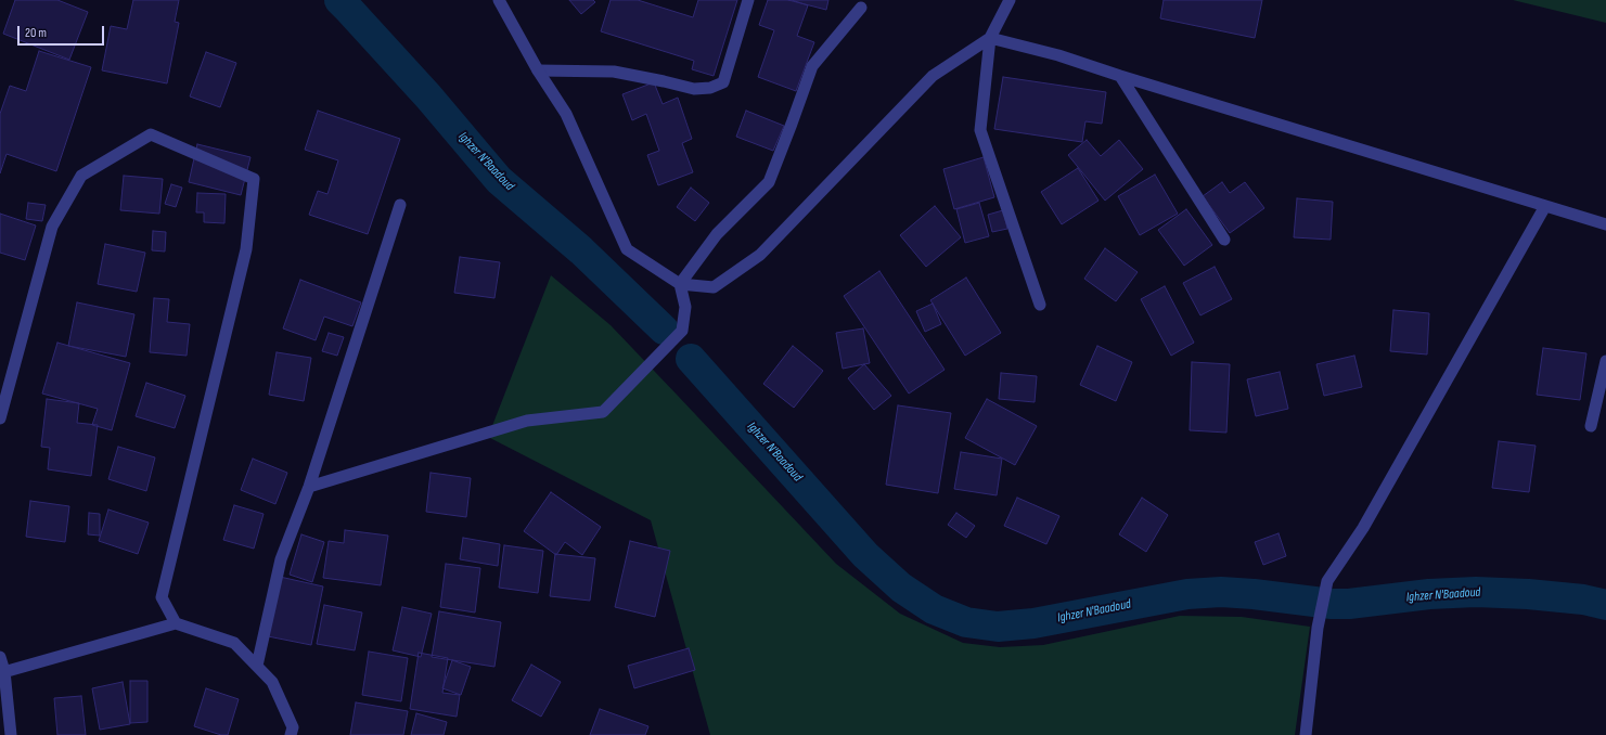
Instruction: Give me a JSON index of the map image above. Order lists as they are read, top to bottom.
{
  "water": ["Ighzer N'Baadoud"],
  "scale_bar": "20 m"
}
